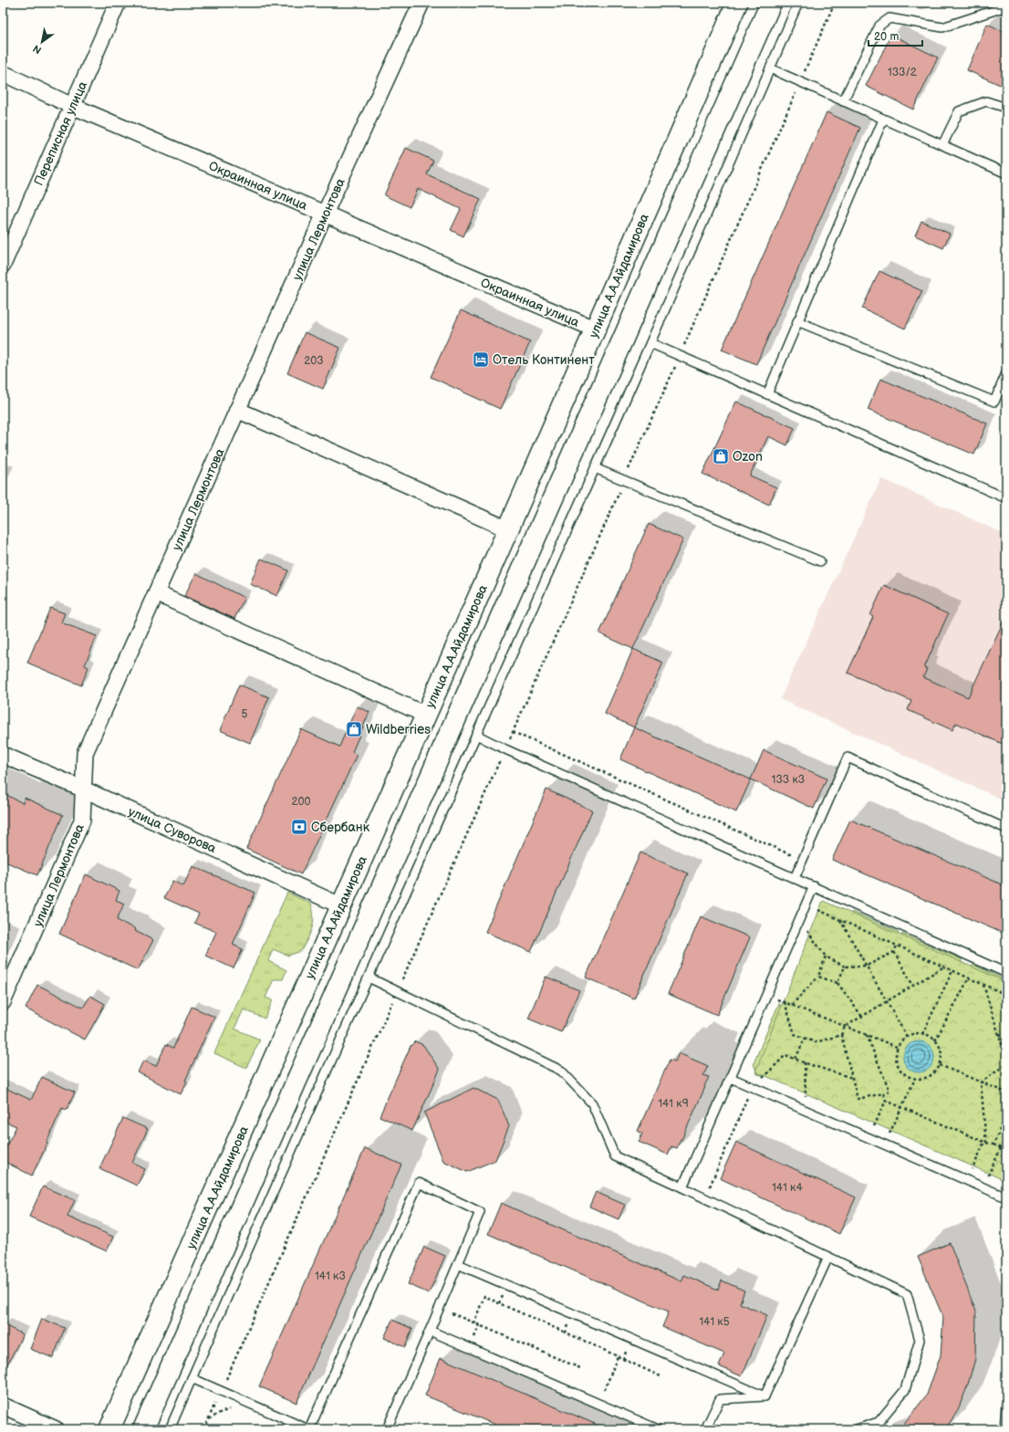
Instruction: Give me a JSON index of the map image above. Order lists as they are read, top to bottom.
{
  "streets": {
    "main road": ["улица А.А.Айдамирова"],
    "street": [
      "Переписная улица",
      "Окраинная улица",
      "улица Лермонтова",
      "улица Суворова"
    ]
  },
  "crossings": [
    ["Переписная улица", "Окраинная улица"],
    ["Окраинная улица", "улица Лермонтова"],
    ["Окраинная улица", "улица А.А.Айдамирова"],
    ["улица Лермонтова", "улица Суворова"],
    ["улица А.А.Айдамирова", "улица Суворова"]
  ],
  "places": {
    "hotel": ["Отель Континент"],
    "shop": ["Ozon", "Wildberries"],
    "bank": ["Сбербанк"]
  },
  "house_numbers": [
    "133/2",
    "203",
    "5",
    "133 к3",
    "200",
    "141 к9",
    "141 к4",
    "141 к3",
    "141 к5"
  ],
  "scale_bar": "20 m",
  "north": "bottom left"
}
